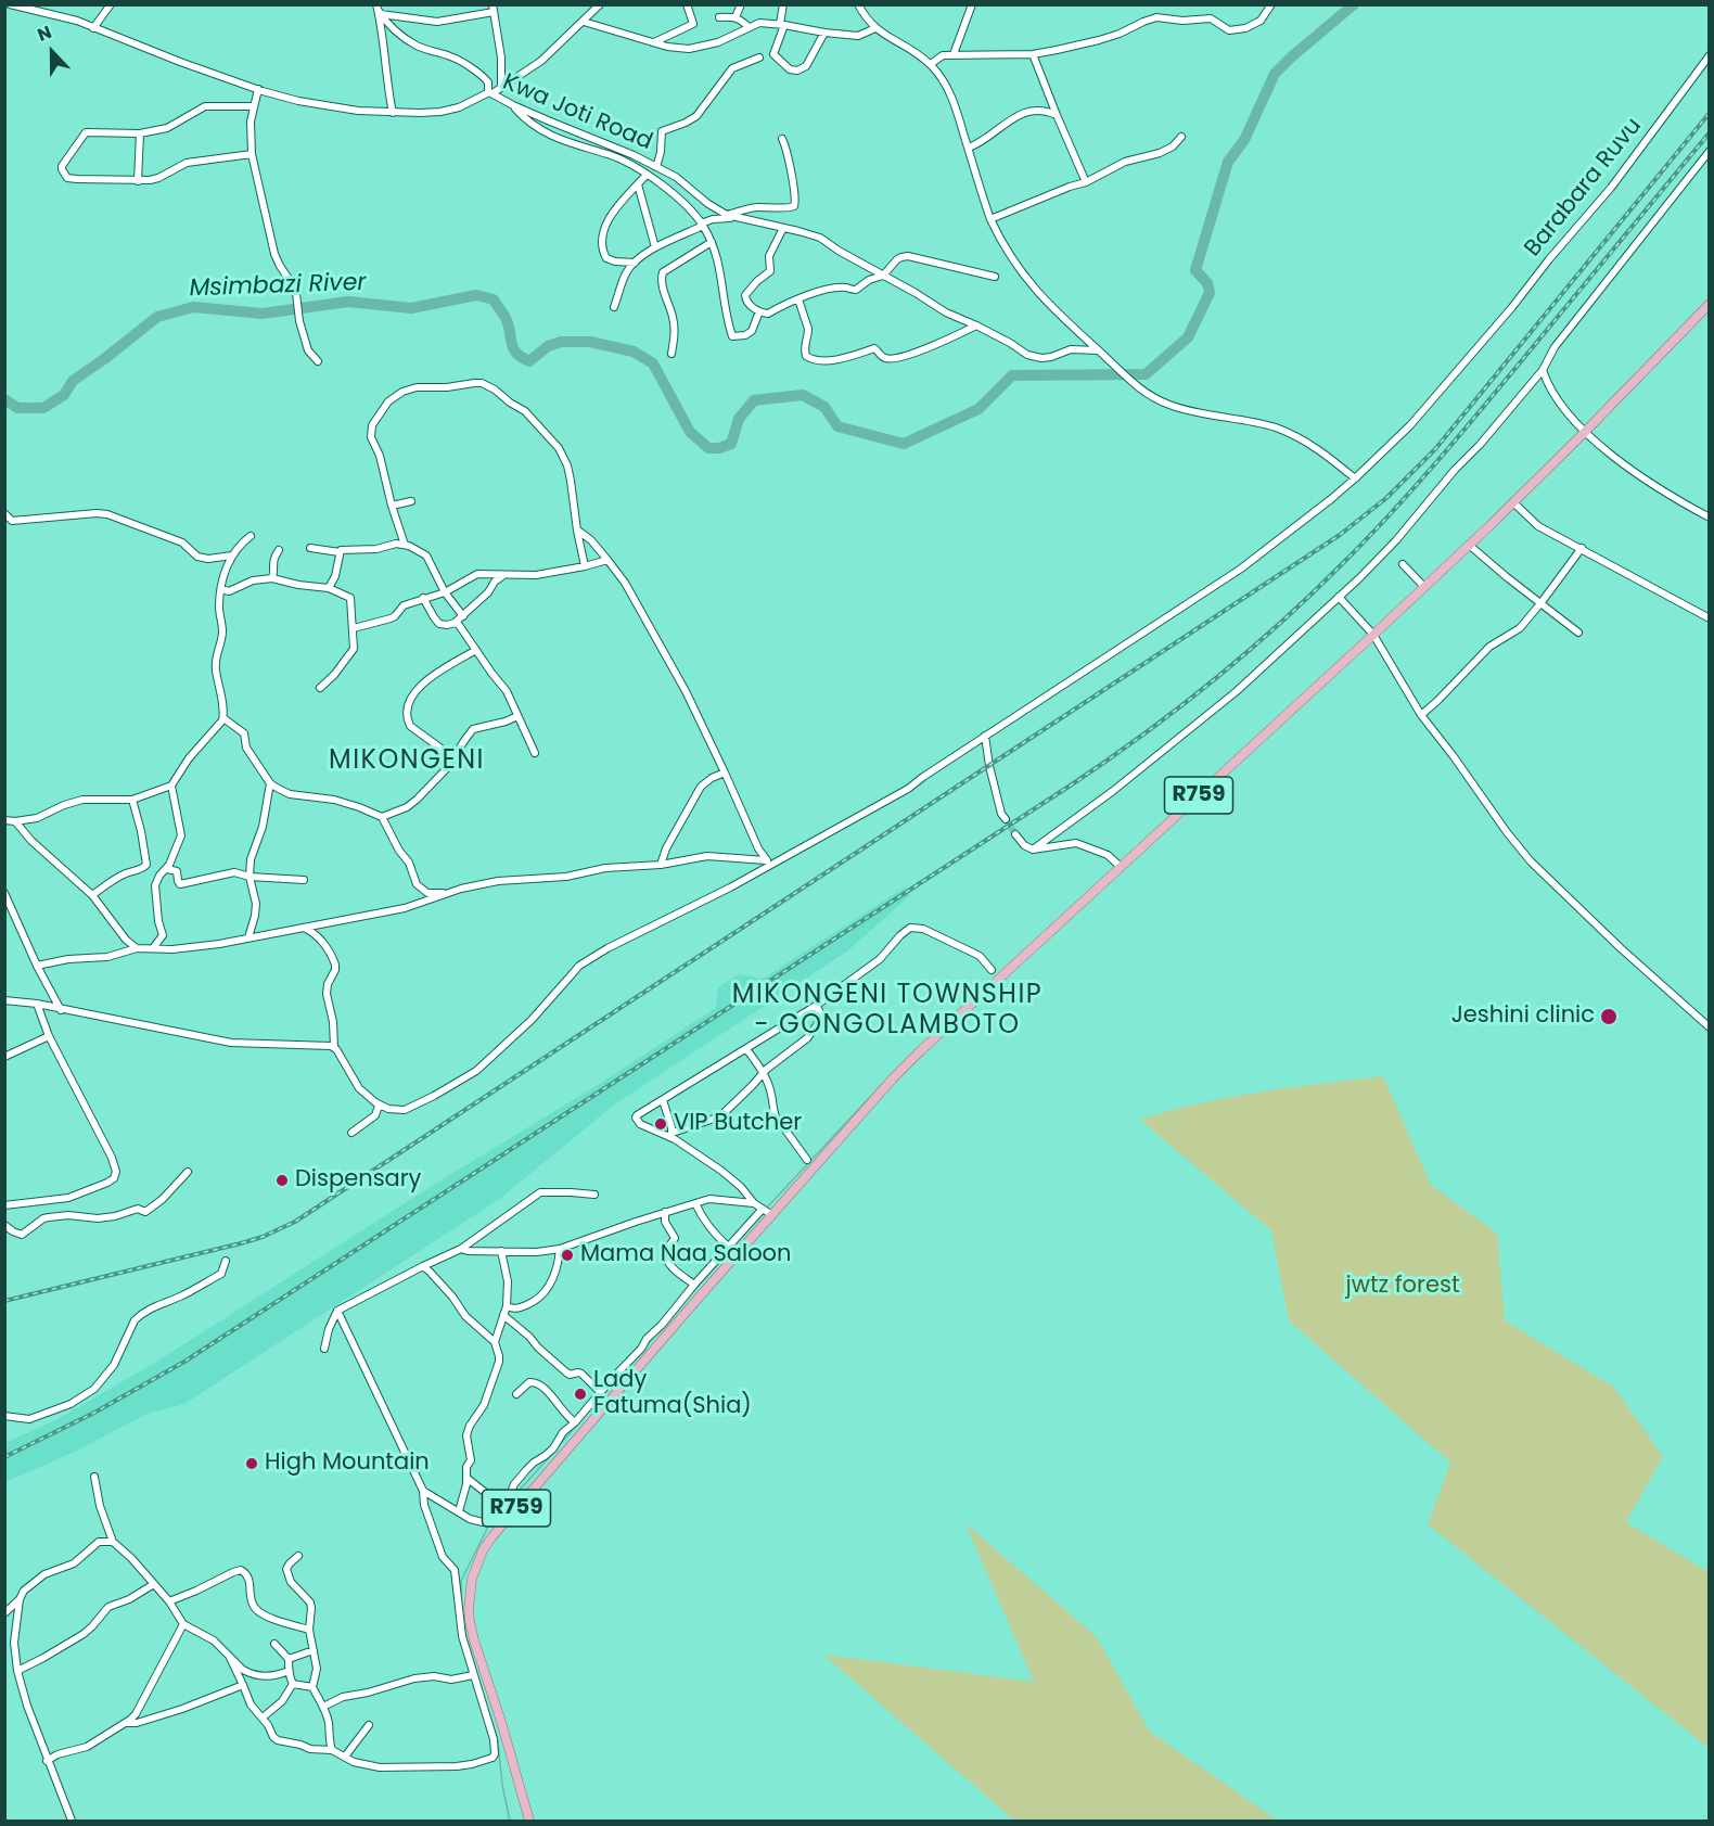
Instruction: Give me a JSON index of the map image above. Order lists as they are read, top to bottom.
{
  "streets": {
    "main road": ["R759"],
    "street": ["Kwa Joti Road", "Barabara Ruvu"]
  },
  "districts": ["MIKONGENI", "MIKONGENI TOWNSHIP - GONGOLAMBOTO"],
  "water": ["Msimbazi River"],
  "parks": ["jwtz forest"],
  "places": [
    "Jeshini clinic",
    "VIP Butcher",
    "Dispensary",
    "Mama Naa Saloon",
    "Lady Fatuma(Shia)",
    "High Mountain"
  ],
  "north": "top"
}
